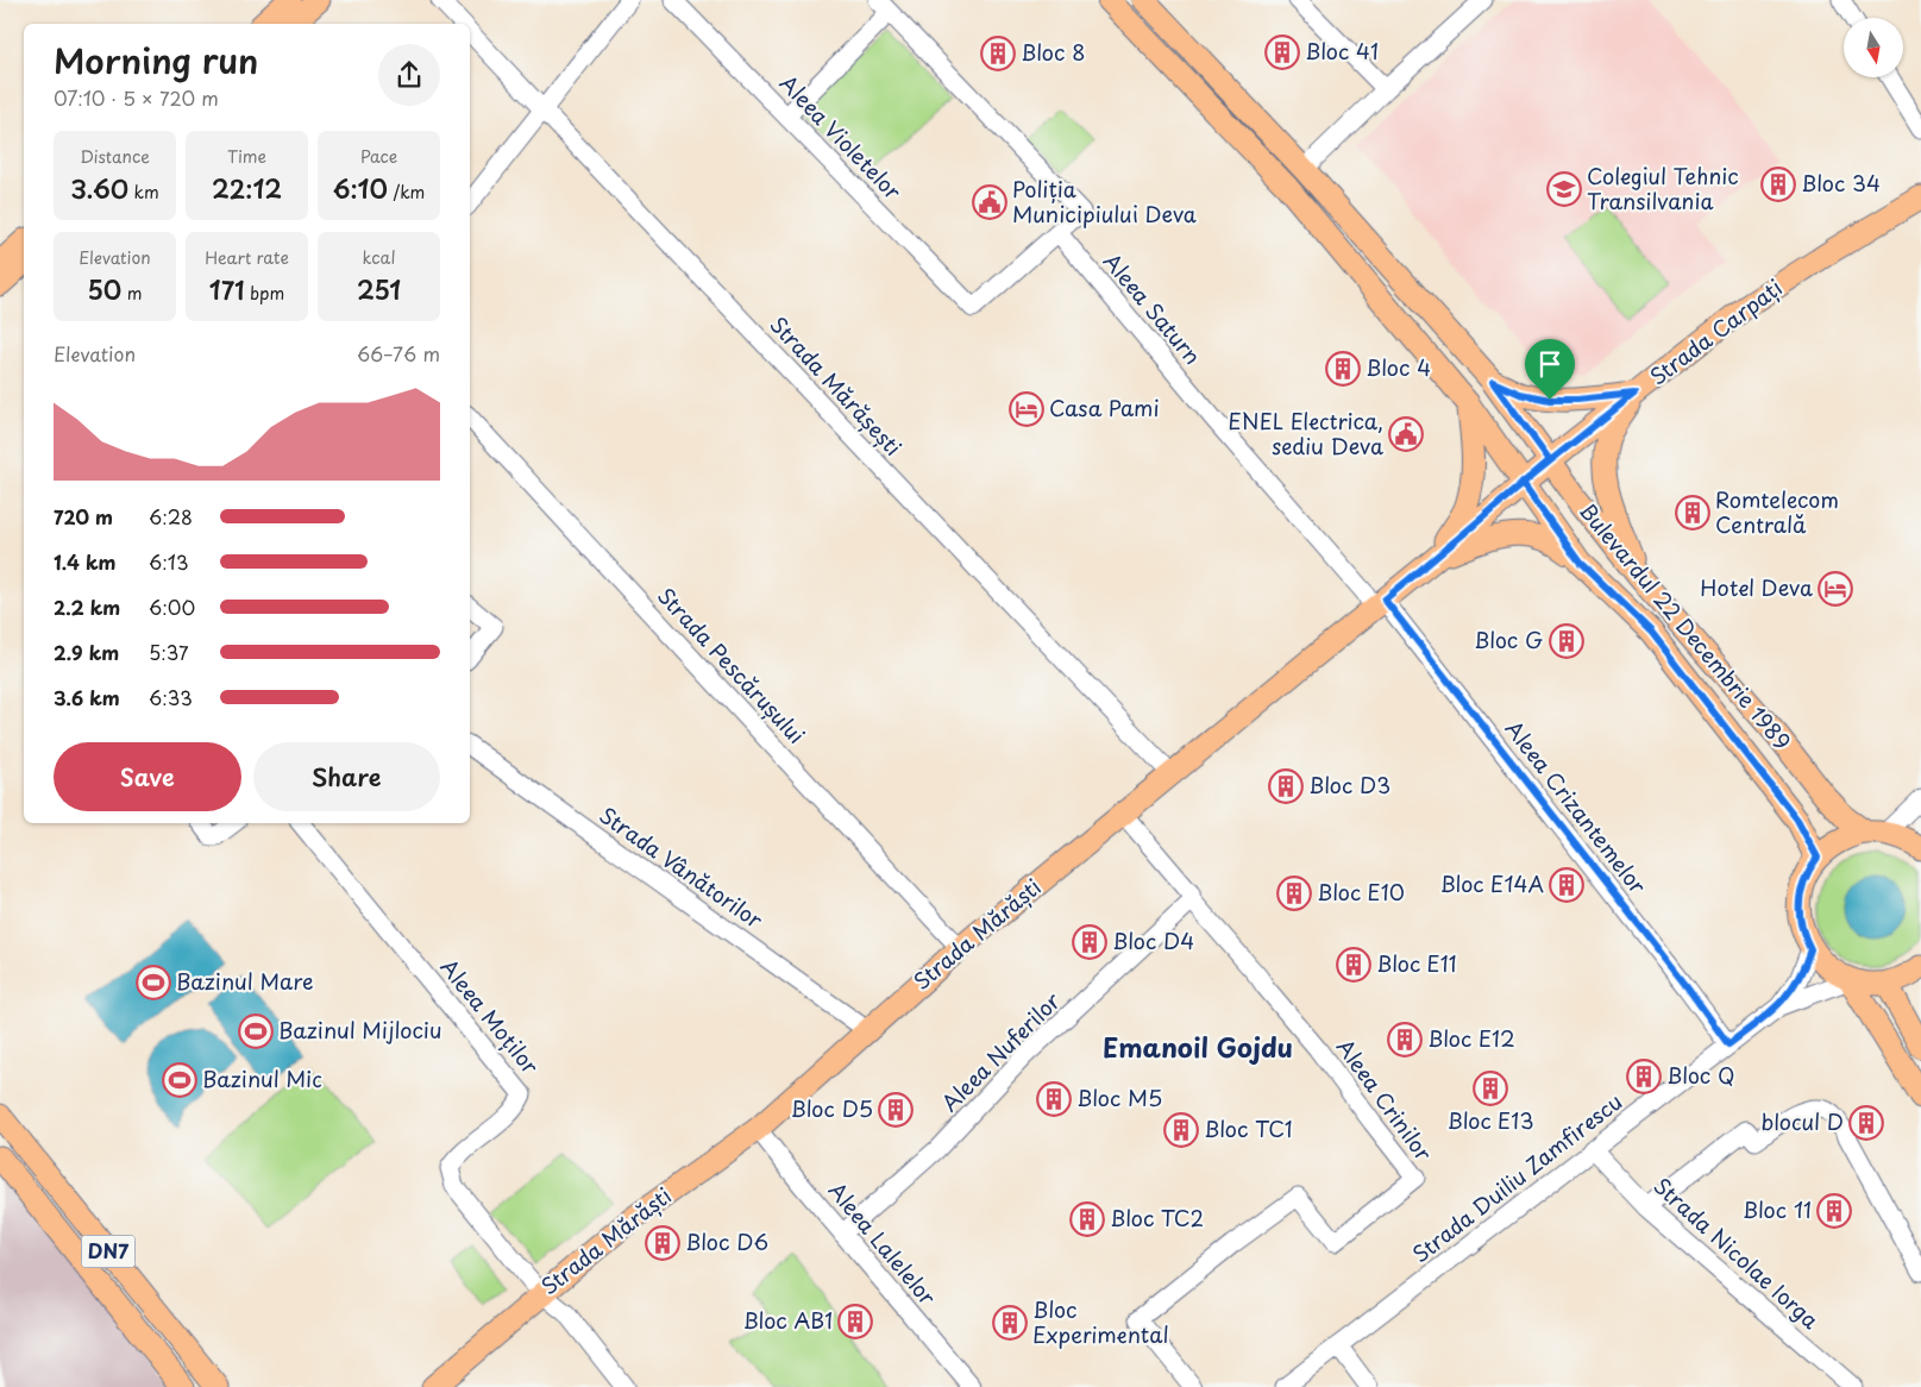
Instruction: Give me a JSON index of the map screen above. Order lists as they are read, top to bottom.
{
  "streets": {
    "main road": [
      "Strada Carpați",
      "Bulevardul 22 Decembrie 1989",
      "Strada Mărăști",
      "DN7"
    ],
    "street": [
      "Aleea Violetelor",
      "Aleea Saturn",
      "Strada Mărășești",
      "Strada Pescărușului",
      "Aleea Crizantemelor",
      "Strada Vânătorilor",
      "Aleea Moților",
      "Aleea Nuferilor",
      "Aleea Crinilor",
      "Strada Duiliu Zamfirescu",
      "Aleea Lalelelor",
      "Strada Nicolae Iorga"
    ]
  },
  "crossings": [
    ["Aleea Violetelor", "Aleea Saturn"],
    ["Aleea Saturn", "Aleea Crizantemelor"],
    ["Aleea Saturn", "Strada Mărăști"],
    ["Strada Carpați", "Bulevardul 22 Decembrie 1989"],
    ["Strada Carpați", "Strada Mărăști"],
    ["Strada Mărășești", "Strada Mărăști"],
    ["Bulevardul 22 Decembrie 1989", "Strada Mărăști"],
    ["Strada Pescărușului", "Strada Mărăști"],
    ["Aleea Crizantemelor", "Strada Mărăști"],
    ["Aleea Crizantemelor", "Strada Duiliu Zamfirescu"],
    ["Strada Vânătorilor", "Strada Mărăști"],
    ["Strada Mărăști", "Aleea Moților"],
    ["Strada Mărăști", "Aleea Crinilor"],
    ["Strada Mărăști", "Aleea Lalelelor"],
    ["Aleea Nuferilor", "Aleea Crinilor"],
    ["Aleea Nuferilor", "Aleea Lalelelor"],
    ["Strada Duiliu Zamfirescu", "Strada Nicolae Iorga"]
  ],
  "districts": ["Emanoil Gojdu"],
  "places": {
    "building": [
      "Bloc 41",
      "Bloc 8",
      "Bloc 34",
      "Bloc 4",
      "Romtelecom Centrală",
      "Bloc G",
      "Bloc D3",
      "Bloc E14A",
      "Bloc E10",
      "Bloc D4",
      "Bloc E11",
      "Bloc E12",
      "Bloc Q",
      "Bloc E13",
      "Bloc M5",
      "Bloc D5",
      "blocul D",
      "Bloc TC1",
      "Bloc 11",
      "Bloc TC2",
      "Bloc D6",
      "Bloc AB1",
      "Bloc Experimental"
    ],
    "school or university": ["Colegiul Tehnic Transilvania"],
    "public building": ["Poliția Municipiului Deva", "ENEL Electrica, sediu Deva"],
    "hotel": ["Casa Pami", "Hotel Deva"],
    "sports": ["Bazinul Mare", "Bazinul Mijlociu", "Bazinul Mic"]
  },
  "north": "bottom",
  "page": {
    "heading": ["Morning run", "07:10 · 5 × 720 m"],
    "stats": [
      ["Distance", "3.60 km"],
      ["Time", "22:12"],
      ["Pace", "6:10 /km"],
      ["Elevation", "50 m"],
      ["Heart rate", "171 bpm"],
      ["kcal", "251"]
    ],
    "chart": ["Elevation", "66–76 m"],
    "list": [
      {
        "name": "720 m",
        "note": "6:28"
      },
      {
        "name": "1.4 km",
        "note": "6:13"
      },
      {
        "name": "2.2 km",
        "note": "6:00"
      },
      {
        "name": "2.9 km",
        "note": "5:37"
      },
      {
        "name": "3.6 km",
        "note": "6:33"
      }
    ],
    "buttons": ["Save", "Share"]
  }
}
